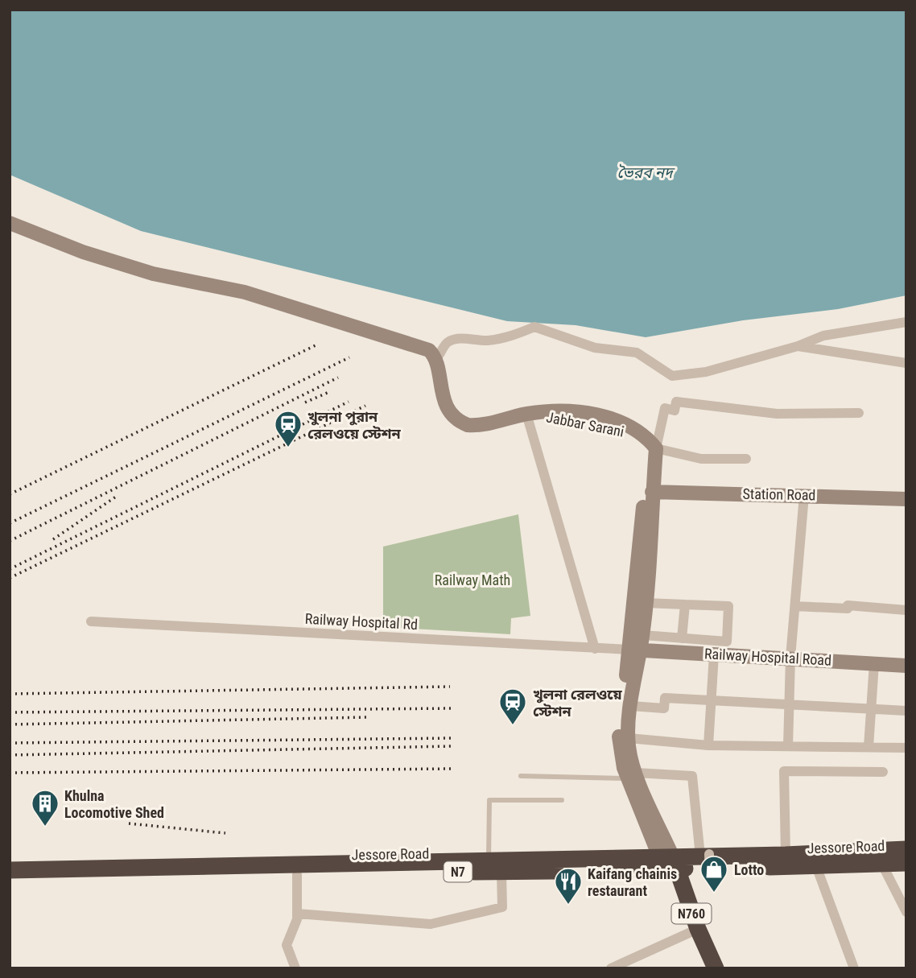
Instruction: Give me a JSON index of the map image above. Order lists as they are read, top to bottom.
{
  "streets": {
    "highway": ["Jessore Road", "N7", "N760"],
    "street": [
      "Jabbar Sarani",
      "Station Road",
      "Railway Hospital Rd",
      "Railway Hospital Road"
    ]
  },
  "crossings": [
    ["Jabbar Sarani", "Station Road"],
    ["Jabbar Sarani", "Railway Hospital Rd"],
    ["Jabbar Sarani", "Railway Hospital Road"],
    ["Jabbar Sarani", "Jessore Road"],
    ["Jabbar Sarani", "N7"],
    ["Jabbar Sarani", "N760"],
    ["Railway Hospital Rd", "Railway Hospital Road"],
    ["Jessore Road", "N7"],
    ["Jessore Road", "N760"],
    ["N7", "N760"]
  ],
  "water": ["ভৈরব নদ"],
  "parks": ["Railway Math"],
  "places": {
    "station": ["খুলনা পুরান রেলওয়ে স্টেশন", "খুলনা রেলওয়ে স্টেশন"],
    "building": ["Khulna Locomotive Shed"],
    "shop": ["Lotto"],
    "restaurant": ["Kaifang chainis restaurant"]
  }
}
